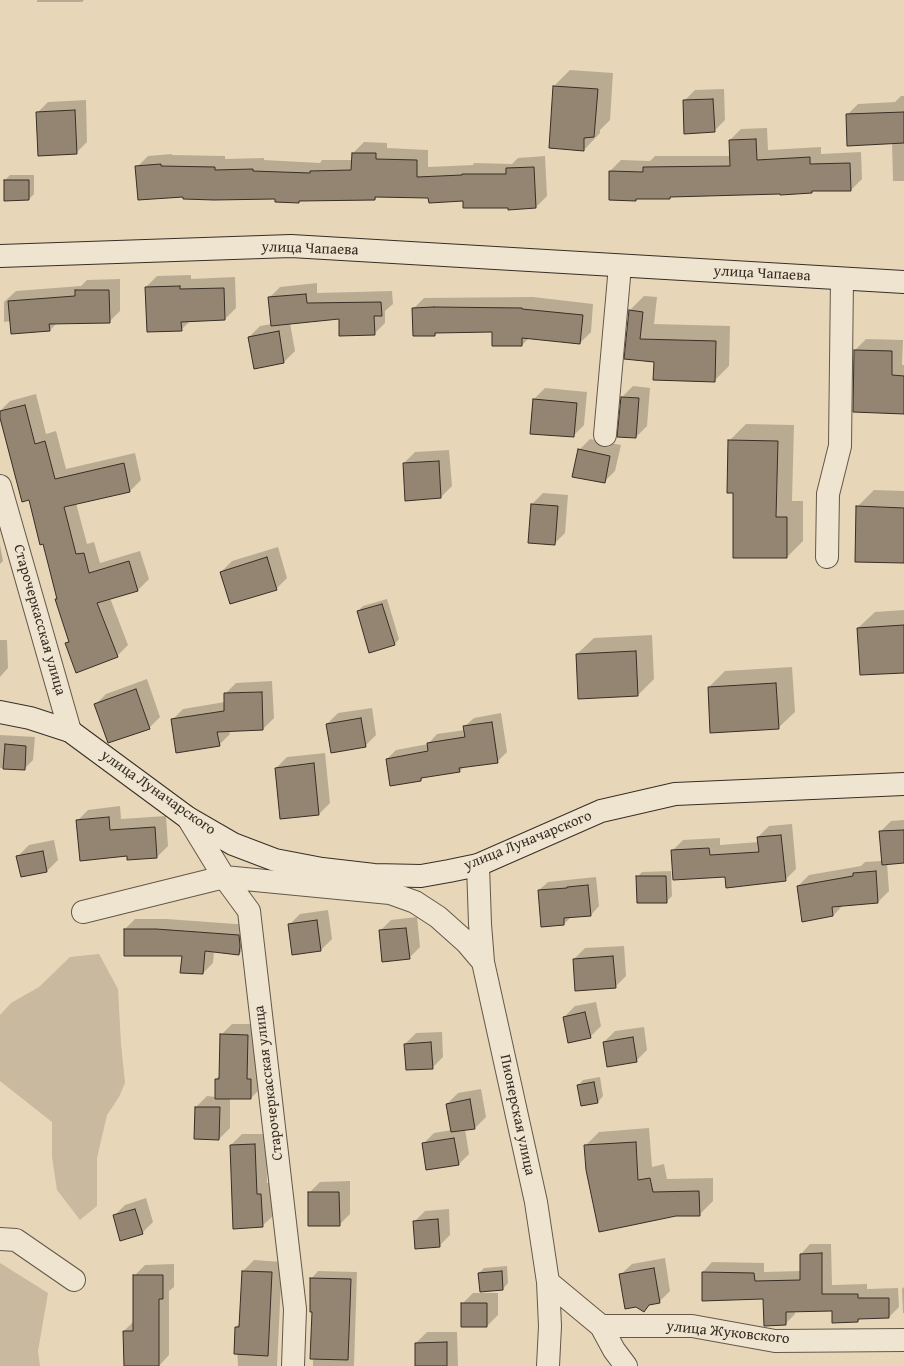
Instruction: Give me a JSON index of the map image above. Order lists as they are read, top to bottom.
{
  "streets": {
    "street": [
      "улица Чапаева",
      "Старочеркасская улица",
      "улица Луначарского",
      "Пионерская улица",
      "улица Жуковского"
    ]
  },
  "crossings": [
    ["Старочеркасская улица", "улица Луначарского"],
    ["улица Луначарского", "Пионерская улица"]
  ]
}
